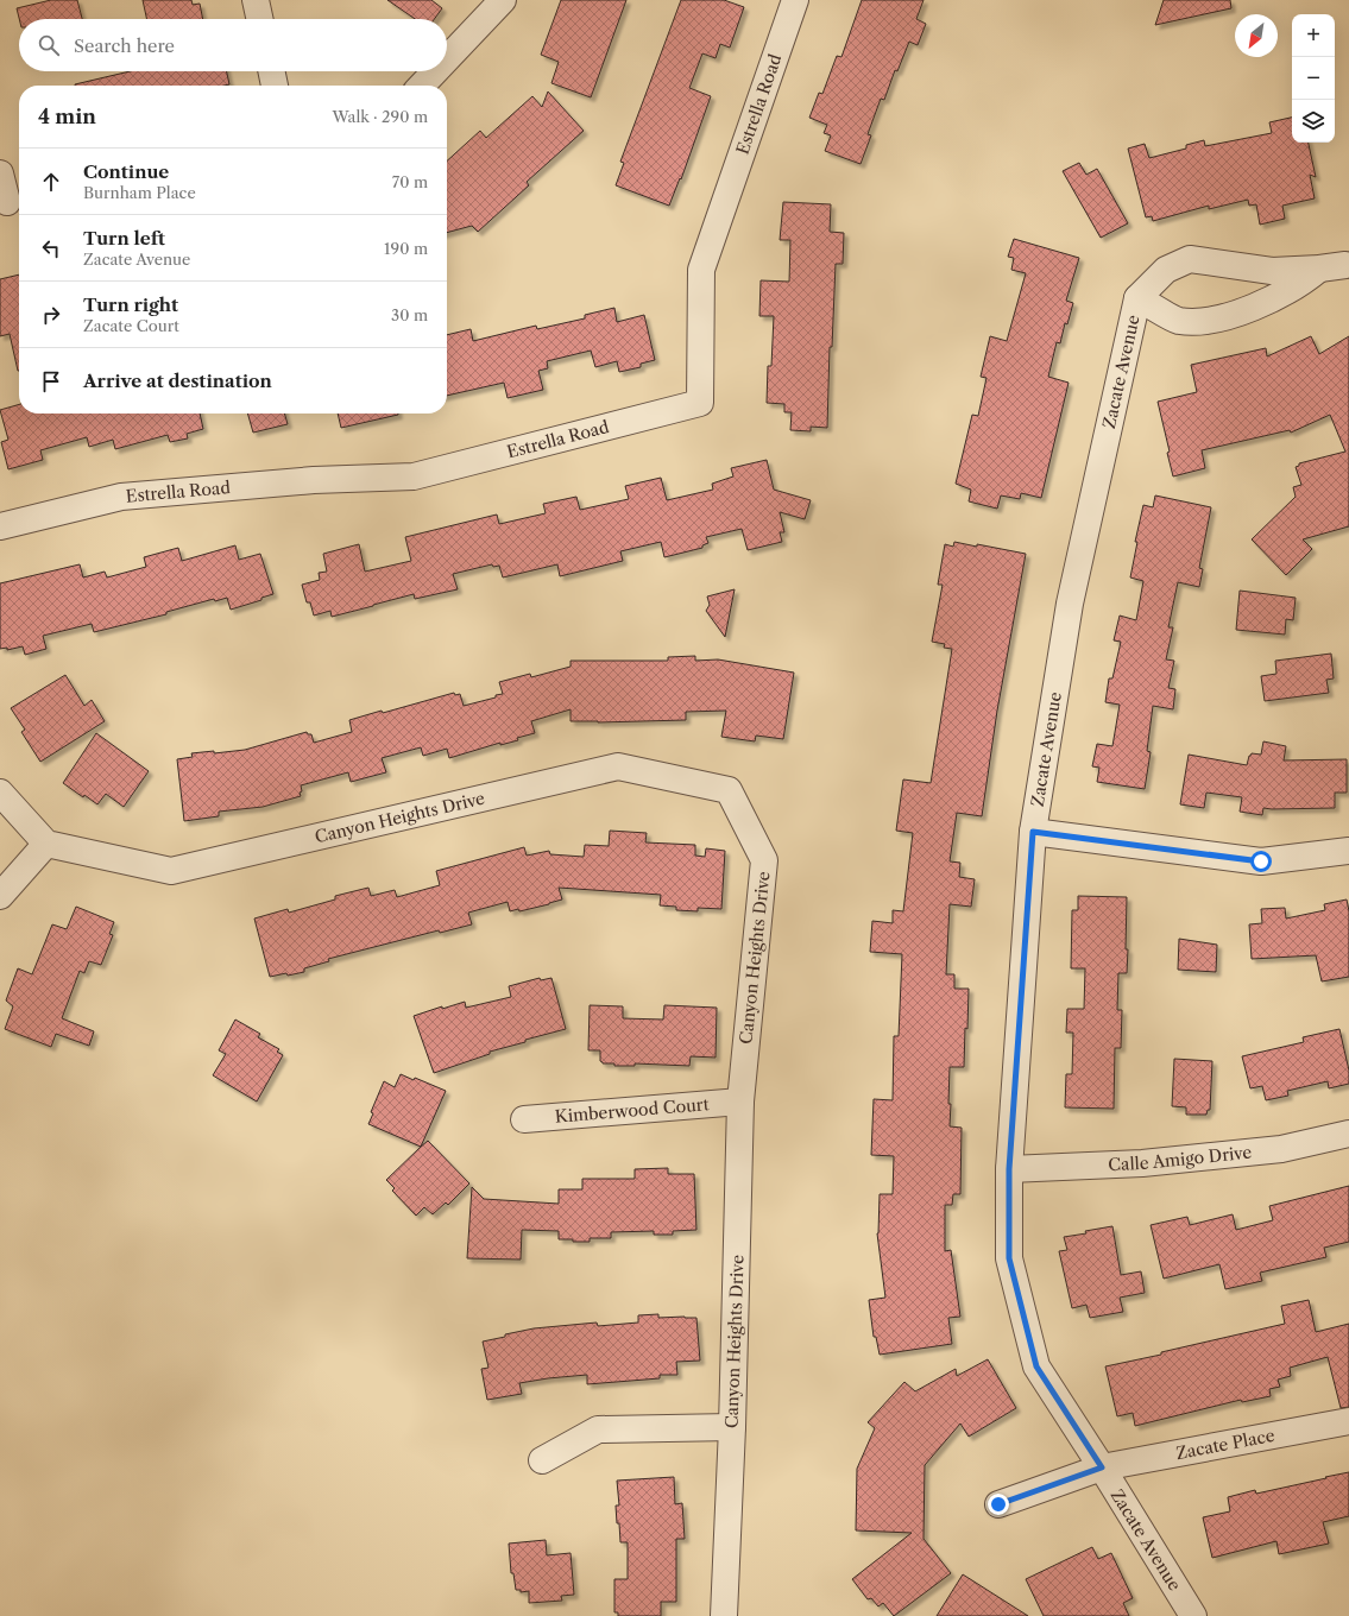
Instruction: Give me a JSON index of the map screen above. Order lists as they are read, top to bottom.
{
  "streets": {
    "street": [
      "Estrella Road",
      "Zacate Avenue",
      "Canyon Heights Drive",
      "Kimberwood Court",
      "Calle Amigo Drive",
      "Zacate Place"
    ]
  },
  "crossings": [
    ["Zacate Avenue", "Calle Amigo Drive"],
    ["Zacate Avenue", "Zacate Place"],
    ["Canyon Heights Drive", "Kimberwood Court"]
  ],
  "north": "bottom left",
  "page": {
    "map_buttons": ["+", "−"],
    "search": "Search here",
    "heading": ["4 min", "Walk · 290 m"],
    "list": [
      ["Continue", "Burnham Place", "70 m"],
      ["Turn left", "Zacate Avenue", "190 m"],
      ["Turn right", "Zacate Court", "30 m"],
      "Arrive at destination"
    ]
  }
}
